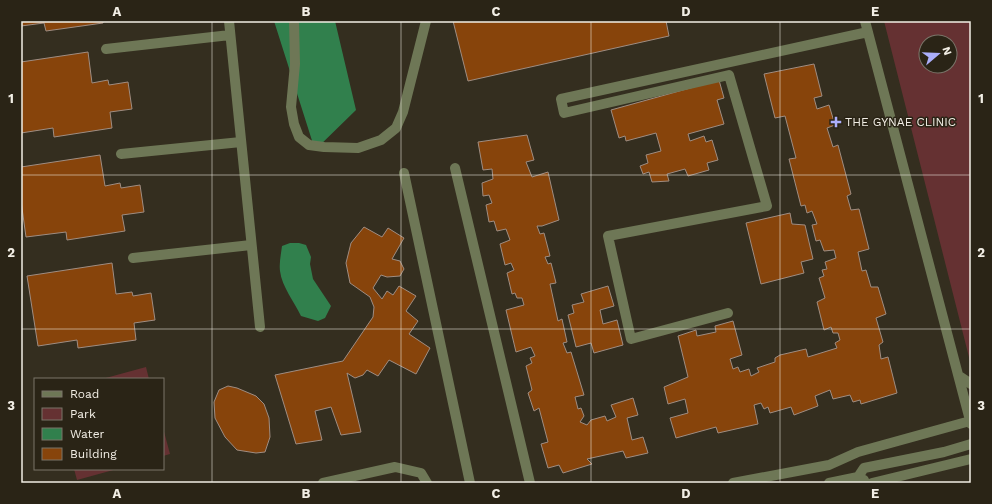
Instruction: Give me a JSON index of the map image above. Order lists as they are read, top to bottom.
{
  "places": {
    "health": ["THE GYNAE CLINIC"]
  },
  "legend": [
    "Road",
    "Park",
    "Water",
    "Building"
  ],
  "north": "right",
  "grid": {
    "columns": [
      "A",
      "B",
      "C",
      "D",
      "E"
    ],
    "rows": ["1", "2", "3"]
  }
}
